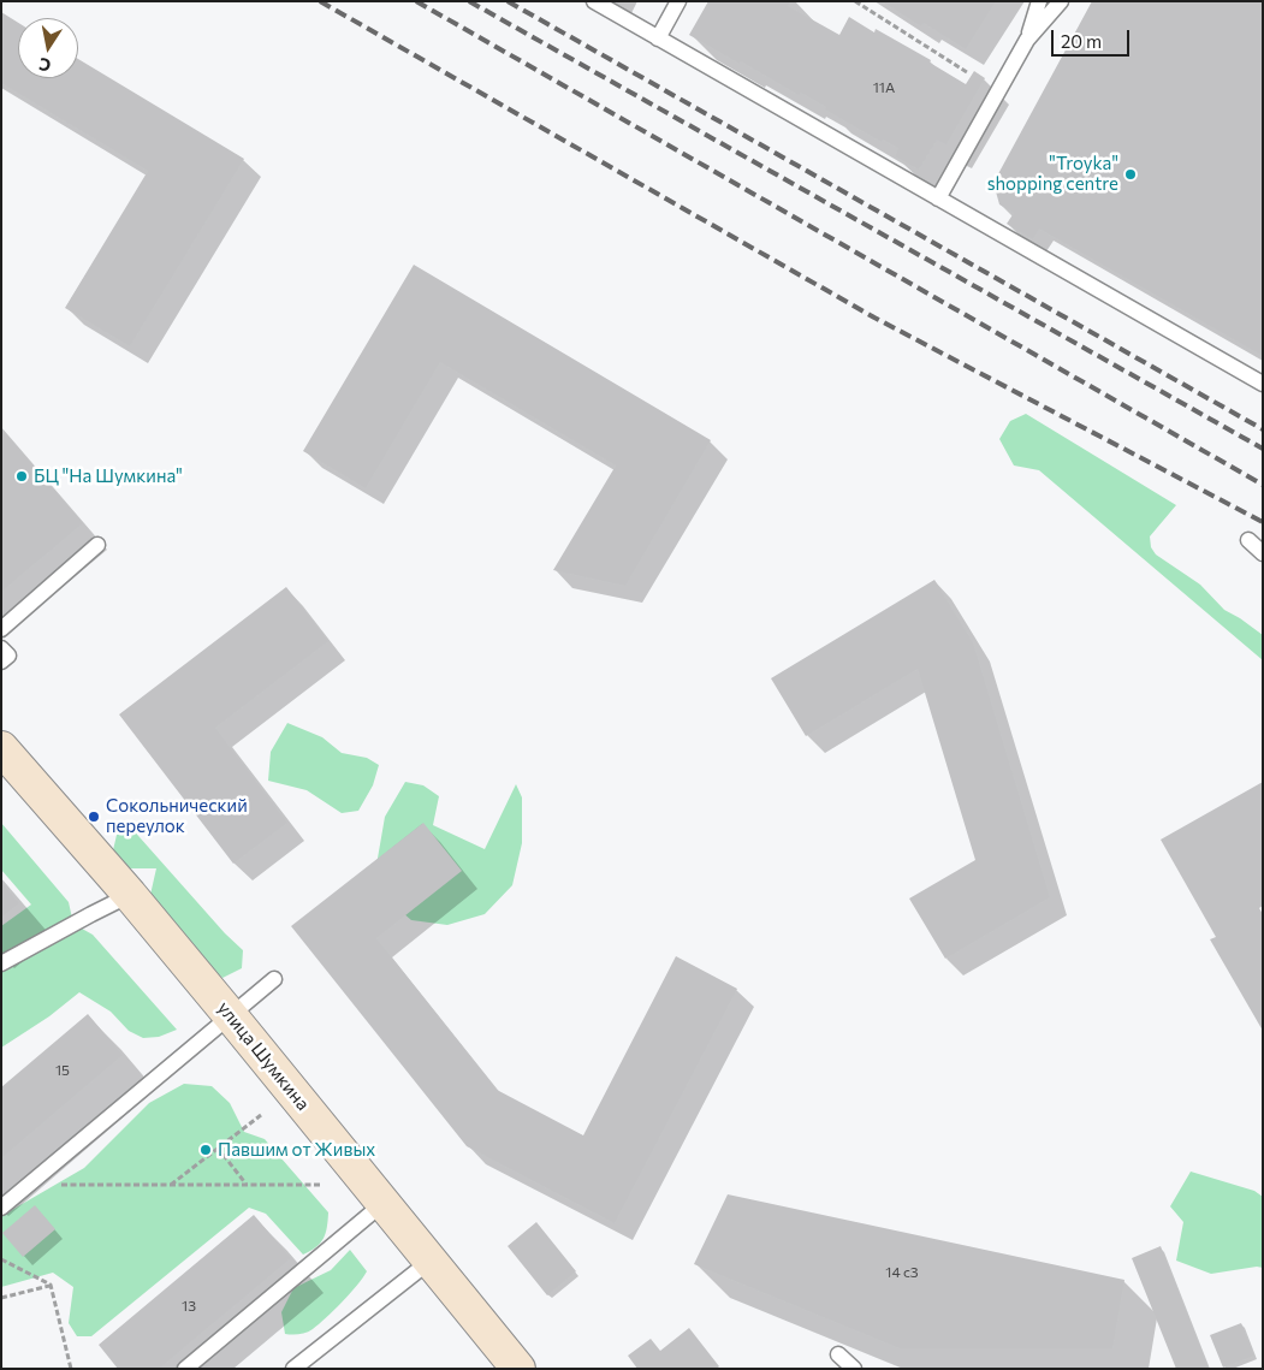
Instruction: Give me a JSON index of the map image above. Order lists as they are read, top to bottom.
{
  "streets": {
    "street": ["улица Шумкина"]
  },
  "places": [
    "\"Troyka\" shopping centre",
    "БЦ \"На Шумкина\"",
    "Сокольнический переулок",
    "Павшим от Живых"
  ],
  "house_numbers": [
    "11А",
    "15",
    "14 c3",
    "13"
  ],
  "scale_bar": "20 m",
  "north": "bottom"
}
